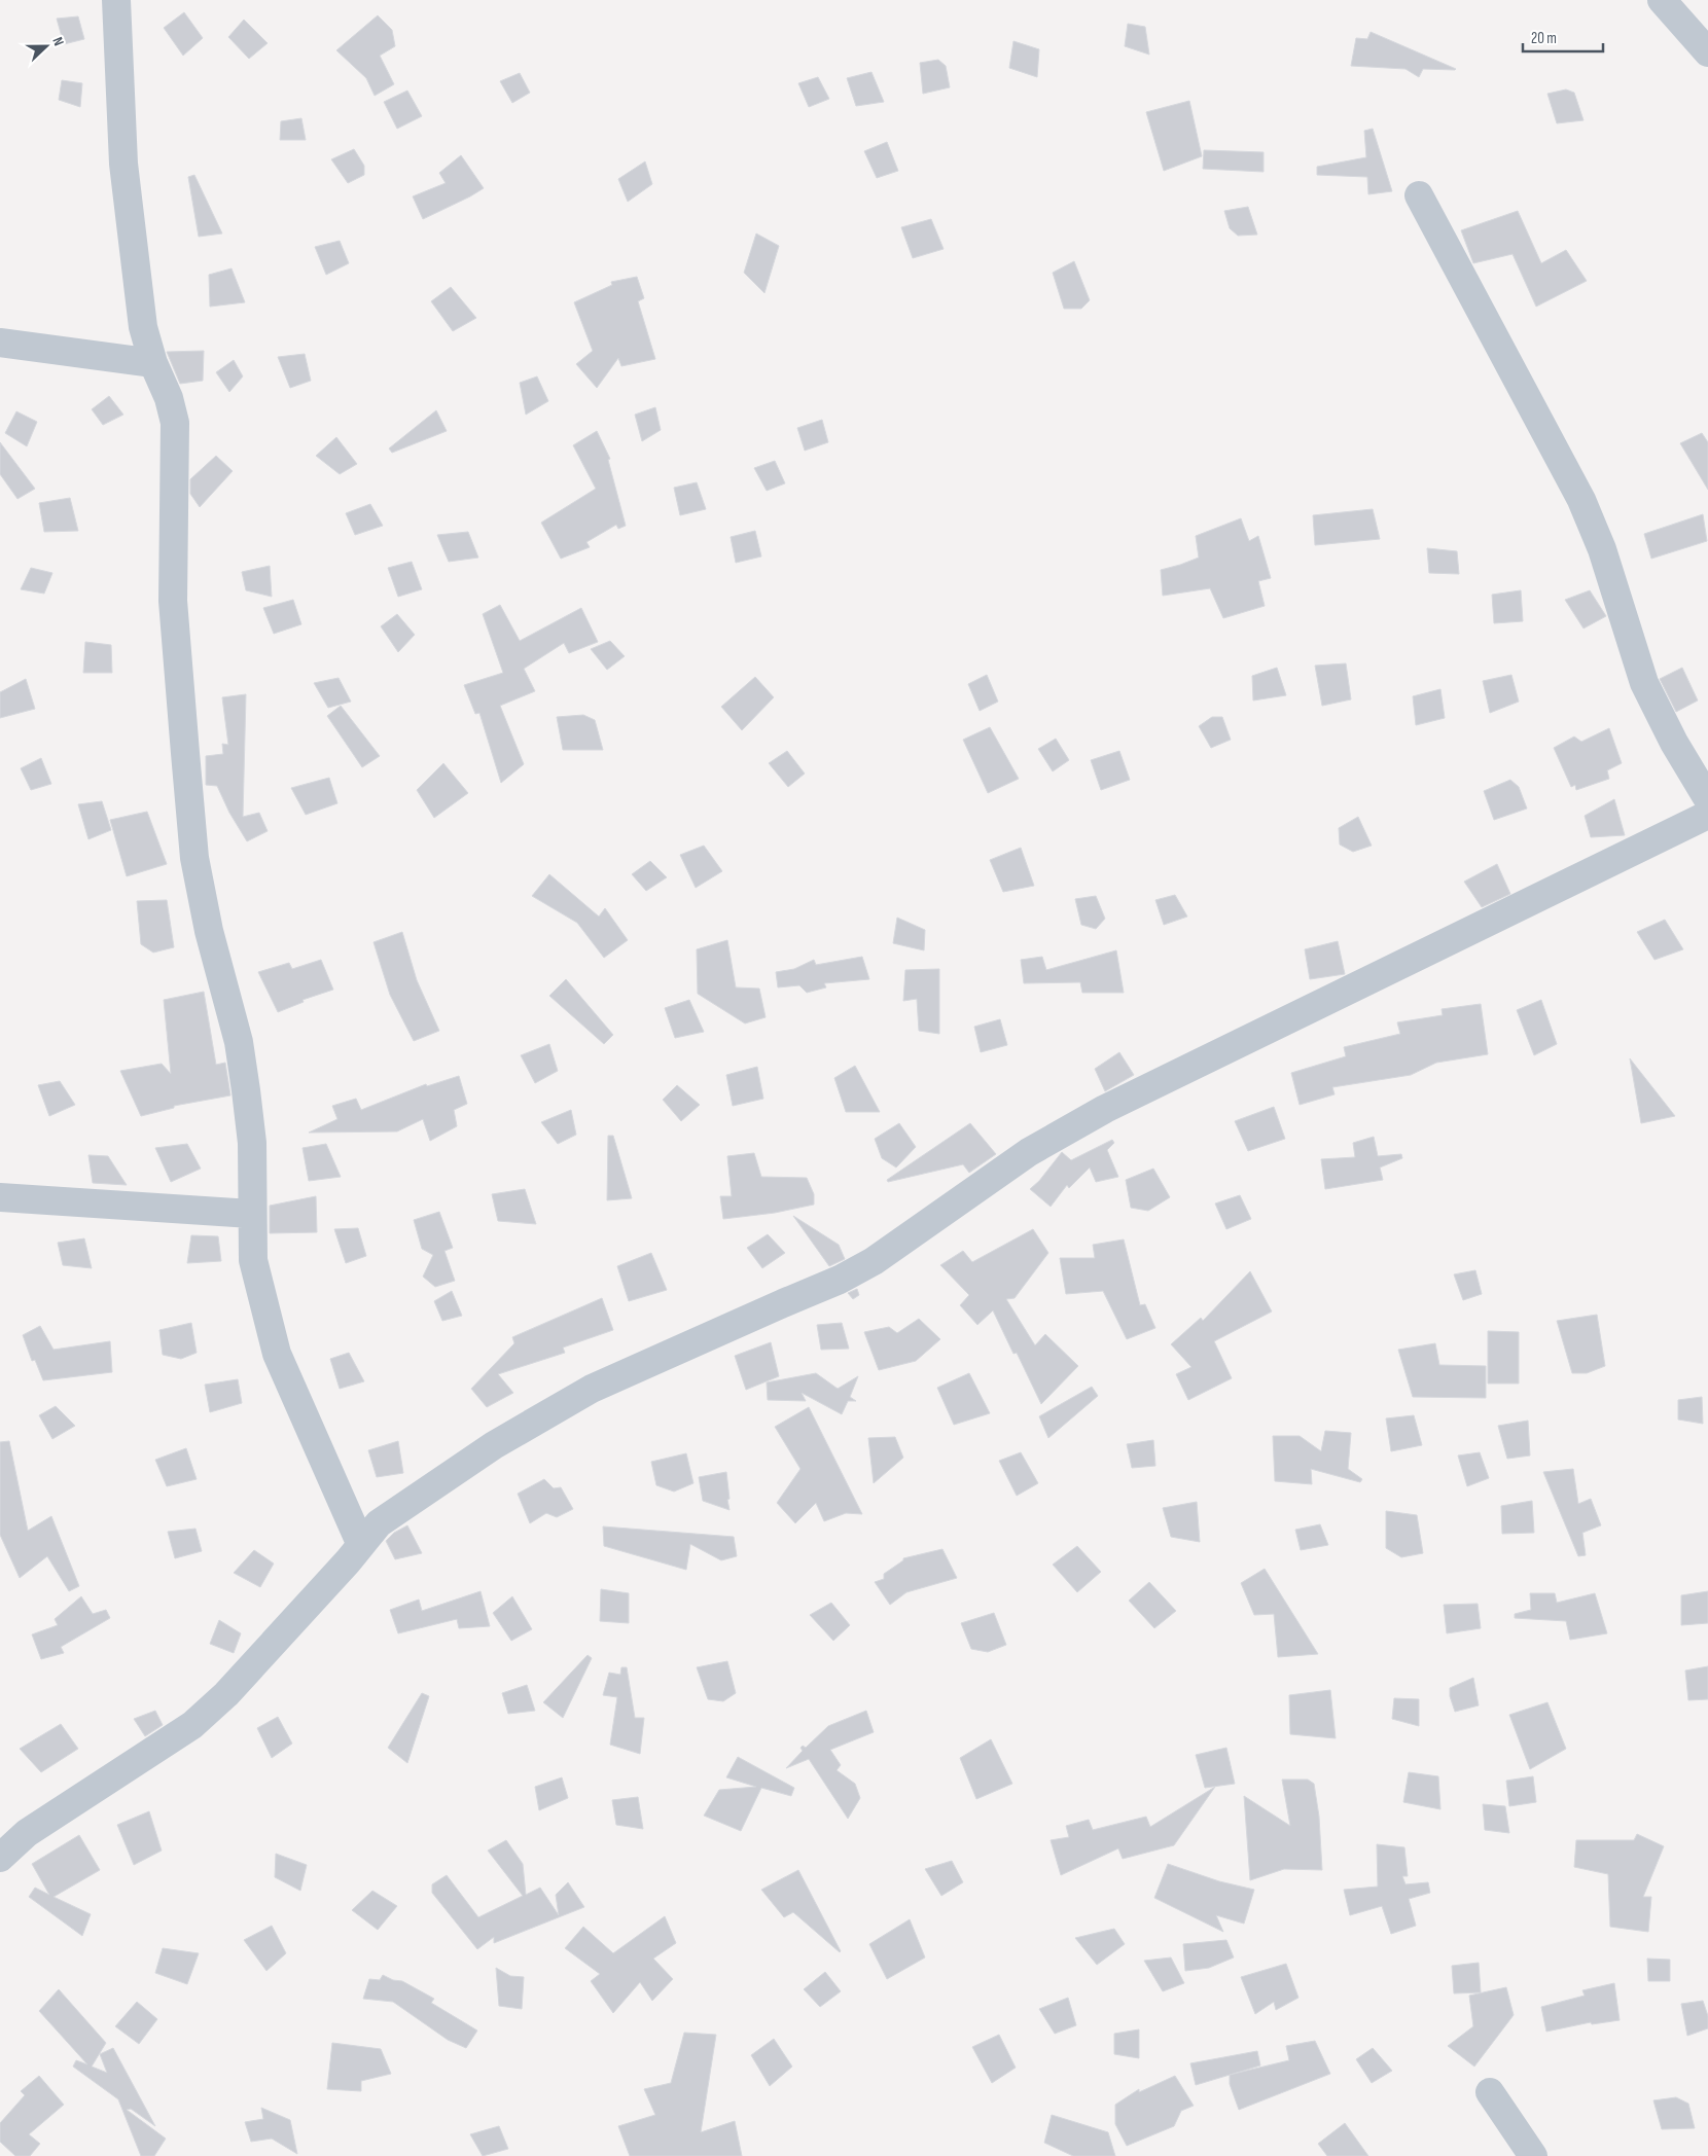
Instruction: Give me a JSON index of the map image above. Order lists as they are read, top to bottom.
{
  "scale_bar": "20 m",
  "north": "right"
}
